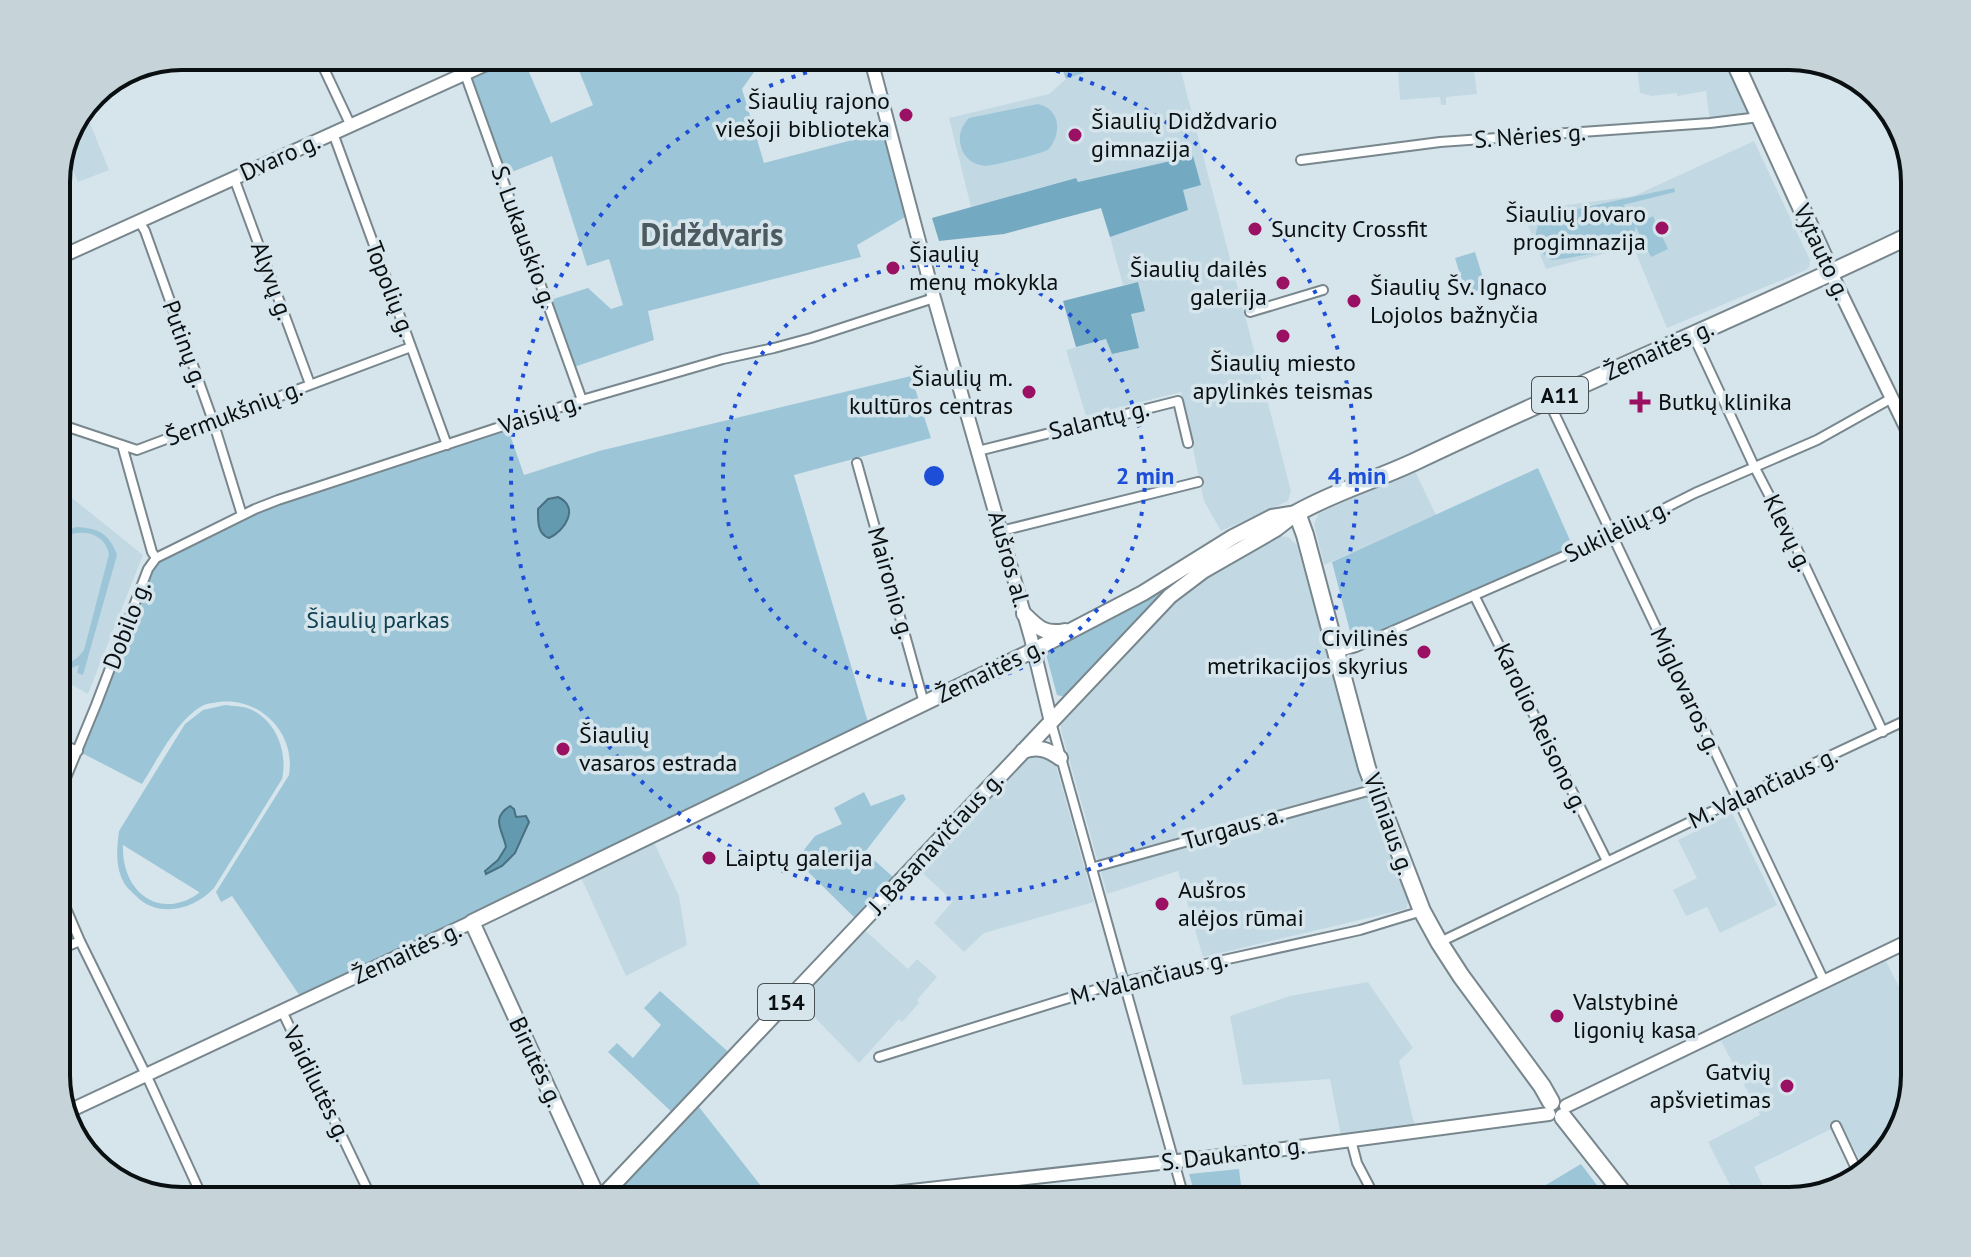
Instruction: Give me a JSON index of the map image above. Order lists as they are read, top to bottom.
{
  "streets": {
    "highway": [
      "Vytauto g.",
      "Žemaitės g.",
      "A11",
      "Vilniaus g."
    ],
    "main road": [
      "Dvaro g.",
      "Aušros al.",
      "J. Basanavičiaus g.",
      "154",
      "Birutės g.",
      "S. Daukanto g."
    ],
    "street": [
      "S. Nėries g.",
      "S. Lukauskio g.",
      "Alyvų g.",
      "Topolių g.",
      "Putinų g.",
      "Šermukšnių g.",
      "Vaisių g.",
      "Salantų g.",
      "Sukilėlių g.",
      "Klevų g.",
      "Maironio g.",
      "Dobilo g.",
      "Miglovaros g.",
      "Karolio Reisono g.",
      "M. Valančiaus g.",
      "Turgaus a.",
      "Vaidilutės g."
    ]
  },
  "crossings": [
    ["S. Nėries g.", "Vytauto g."],
    ["Dvaro g.", "S. Lukauskio g."],
    ["Dvaro g.", "Alyvų g."],
    ["Dvaro g.", "Topolių g."],
    ["Dvaro g.", "Putinų g."],
    ["S. Lukauskio g.", "Vaisių g."],
    ["Vytauto g.", "Žemaitės g."],
    ["Vytauto g.", "Sukilėlių g."],
    ["Alyvų g.", "Šermukšnių g."],
    ["Topolių g.", "Šermukšnių g."],
    ["Topolių g.", "Vaisių g."],
    ["Putinų g.", "Šermukšnių g."],
    ["Putinų g.", "Vaisių g."],
    ["Žemaitės g.", "Klevų g."],
    ["Žemaitės g.", "Aušros al."],
    ["Žemaitės g.", "Maironio g."],
    ["Žemaitės g.", "Miglovaros g."],
    ["Žemaitės g.", "Vilniaus g."],
    ["Žemaitės g.", "J. Basanavičiaus g."],
    ["Žemaitės g.", "Birutės g."],
    ["Žemaitės g.", "Vaidilutės g."],
    ["Šermukšnių g.", "Dobilo g."],
    ["Vaisių g.", "Aušros al."],
    ["Vaisių g.", "Dobilo g."],
    ["Salantų g.", "Aušros al."],
    ["Sukilėlių g.", "Klevų g."],
    ["Sukilėlių g.", "Miglovaros g."],
    ["Sukilėlių g.", "Karolio Reisono g."],
    ["Sukilėlių g.", "Vilniaus g."],
    ["Klevų g.", "M. Valančiaus g."],
    ["Aušros al.", "M. Valančiaus g."],
    ["Aušros al.", "Turgaus a."],
    ["Aušros al.", "J. Basanavičiaus g."],
    ["Aušros al.", "S. Daukanto g."],
    ["Miglovaros g.", "M. Valančiaus g."],
    ["Miglovaros g.", "S. Daukanto g."],
    ["Karolio Reisono g.", "M. Valančiaus g."],
    ["M. Valančiaus g.", "Vilniaus g."],
    ["Vilniaus g.", "Turgaus a."],
    ["Vilniaus g.", "J. Basanavičiaus g."],
    ["Vilniaus g.", "S. Daukanto g."]
  ],
  "districts": ["Didždvaris"],
  "parks": ["Šiaulių parkas"],
  "places": {
    "other": [
      "Šiaulių rajono viešoji biblioteka",
      "Šiaulių Didždvario gimnazija",
      "Šiaulių Jovaro progimnazija",
      "Suncity Crossfit",
      "Šiaulių menų mokykla",
      "Šiaulių dailės galerija",
      "Šiaulių Šv. Ignaco Lojolos bažnyčia",
      "Šiaulių miesto apylinkės teismas",
      "Šiaulių m. kultūros centras",
      "Civilinės metrikacijos skyrius",
      "Šiaulių vasaros estrada",
      "Laiptų galerija",
      "Aušros alėjos rūmai",
      "Valstybinė ligonių kasa",
      "Gatvių apšvietimas"
    ],
    "health": ["Butkų klinika"]
  },
  "rings": ["2 min", "4 min"]
}
